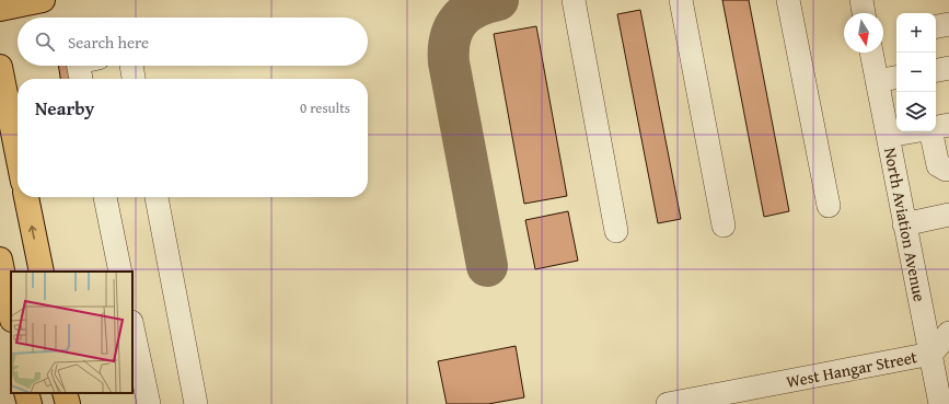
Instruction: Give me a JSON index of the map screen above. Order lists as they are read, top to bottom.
{
  "streets": {
    "street": ["North Aviation Avenue", "West Hangar Street"]
  },
  "crossings": [
    ["North Aviation Avenue", "West Hangar Street"]
  ],
  "north": "bottom",
  "page": {
    "map_buttons": ["+", "−"],
    "search": "Search here",
    "heading": ["Nearby", "0 results"]
  }
}
